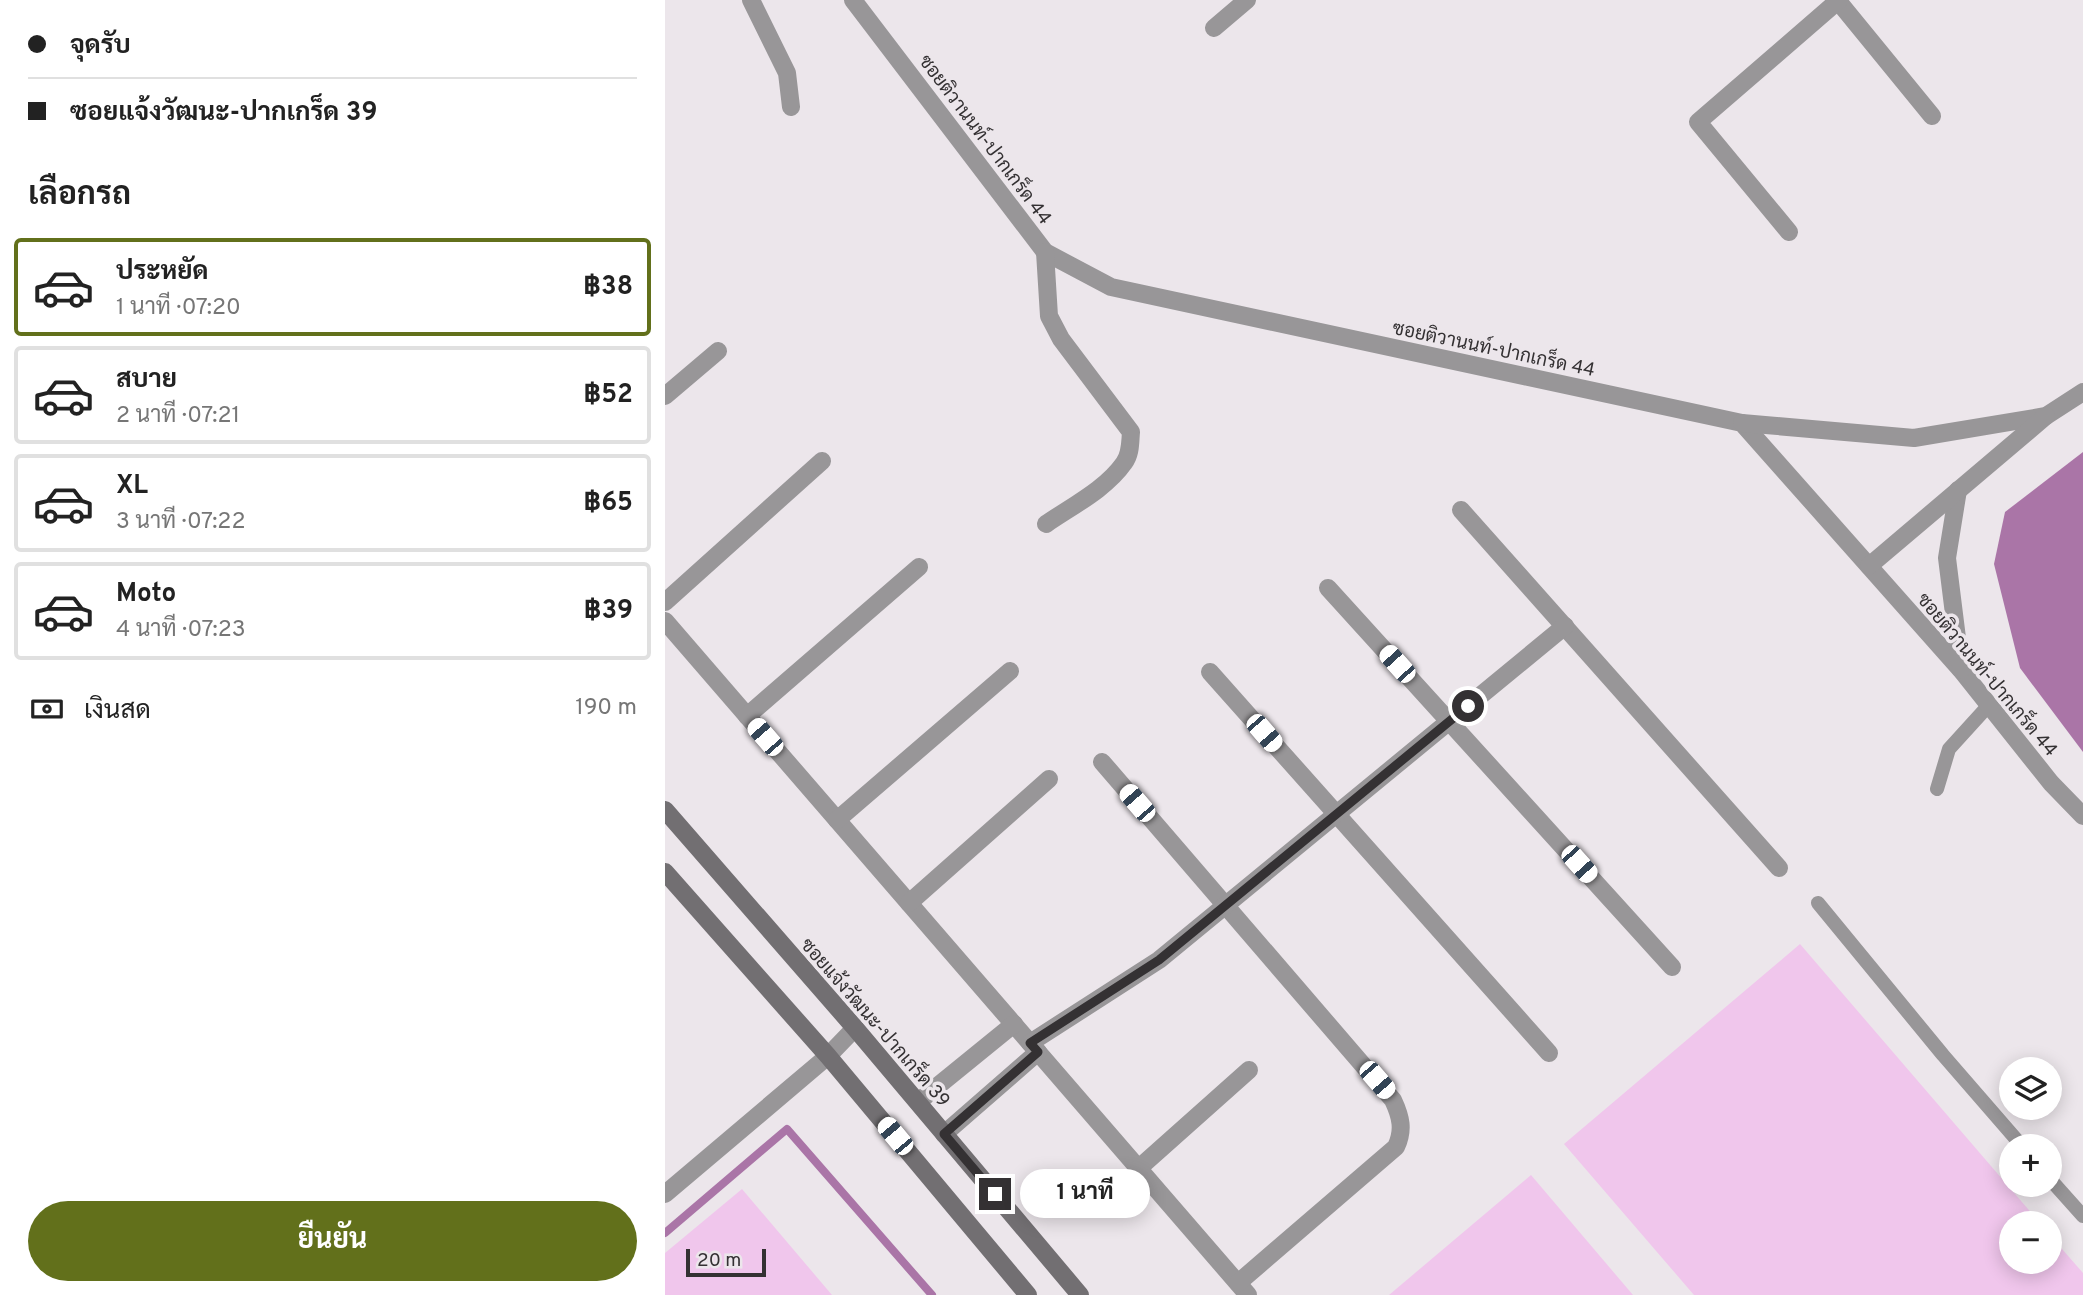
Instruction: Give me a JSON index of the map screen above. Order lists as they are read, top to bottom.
{
  "streets": {
    "main road": ["ซอยแจ้งวัฒนะ-ปากเกร็ด 39"],
    "street": ["ซอยติวานนท์-ปากเกร็ด 44"]
  },
  "scale_bar": "20 m",
  "page": {
    "banner": ["จุดรับ", "ซอยแจ้งวัฒนะ-ปากเกร็ด 39"],
    "heading": "เลือกรถ",
    "list": [
      {
        "name": "ประหยัด",
        "note": "1 นาที · 07:20",
        "value": "฿38"
      },
      {
        "name": "สบาย",
        "note": "2 นาที · 07:21",
        "value": "฿52"
      },
      {
        "name": "XL",
        "note": "3 นาที · 07:22",
        "value": "฿65"
      },
      {
        "name": "Moto",
        "note": "4 นาที · 07:23",
        "value": "฿39"
      }
    ],
    "pay": ["เงินสด", "190 m"],
    "map_buttons": ["+", "−"],
    "bubble": "1 นาที",
    "buttons": "ยืนยัน",
    "scale": "20 m"
  }
}
